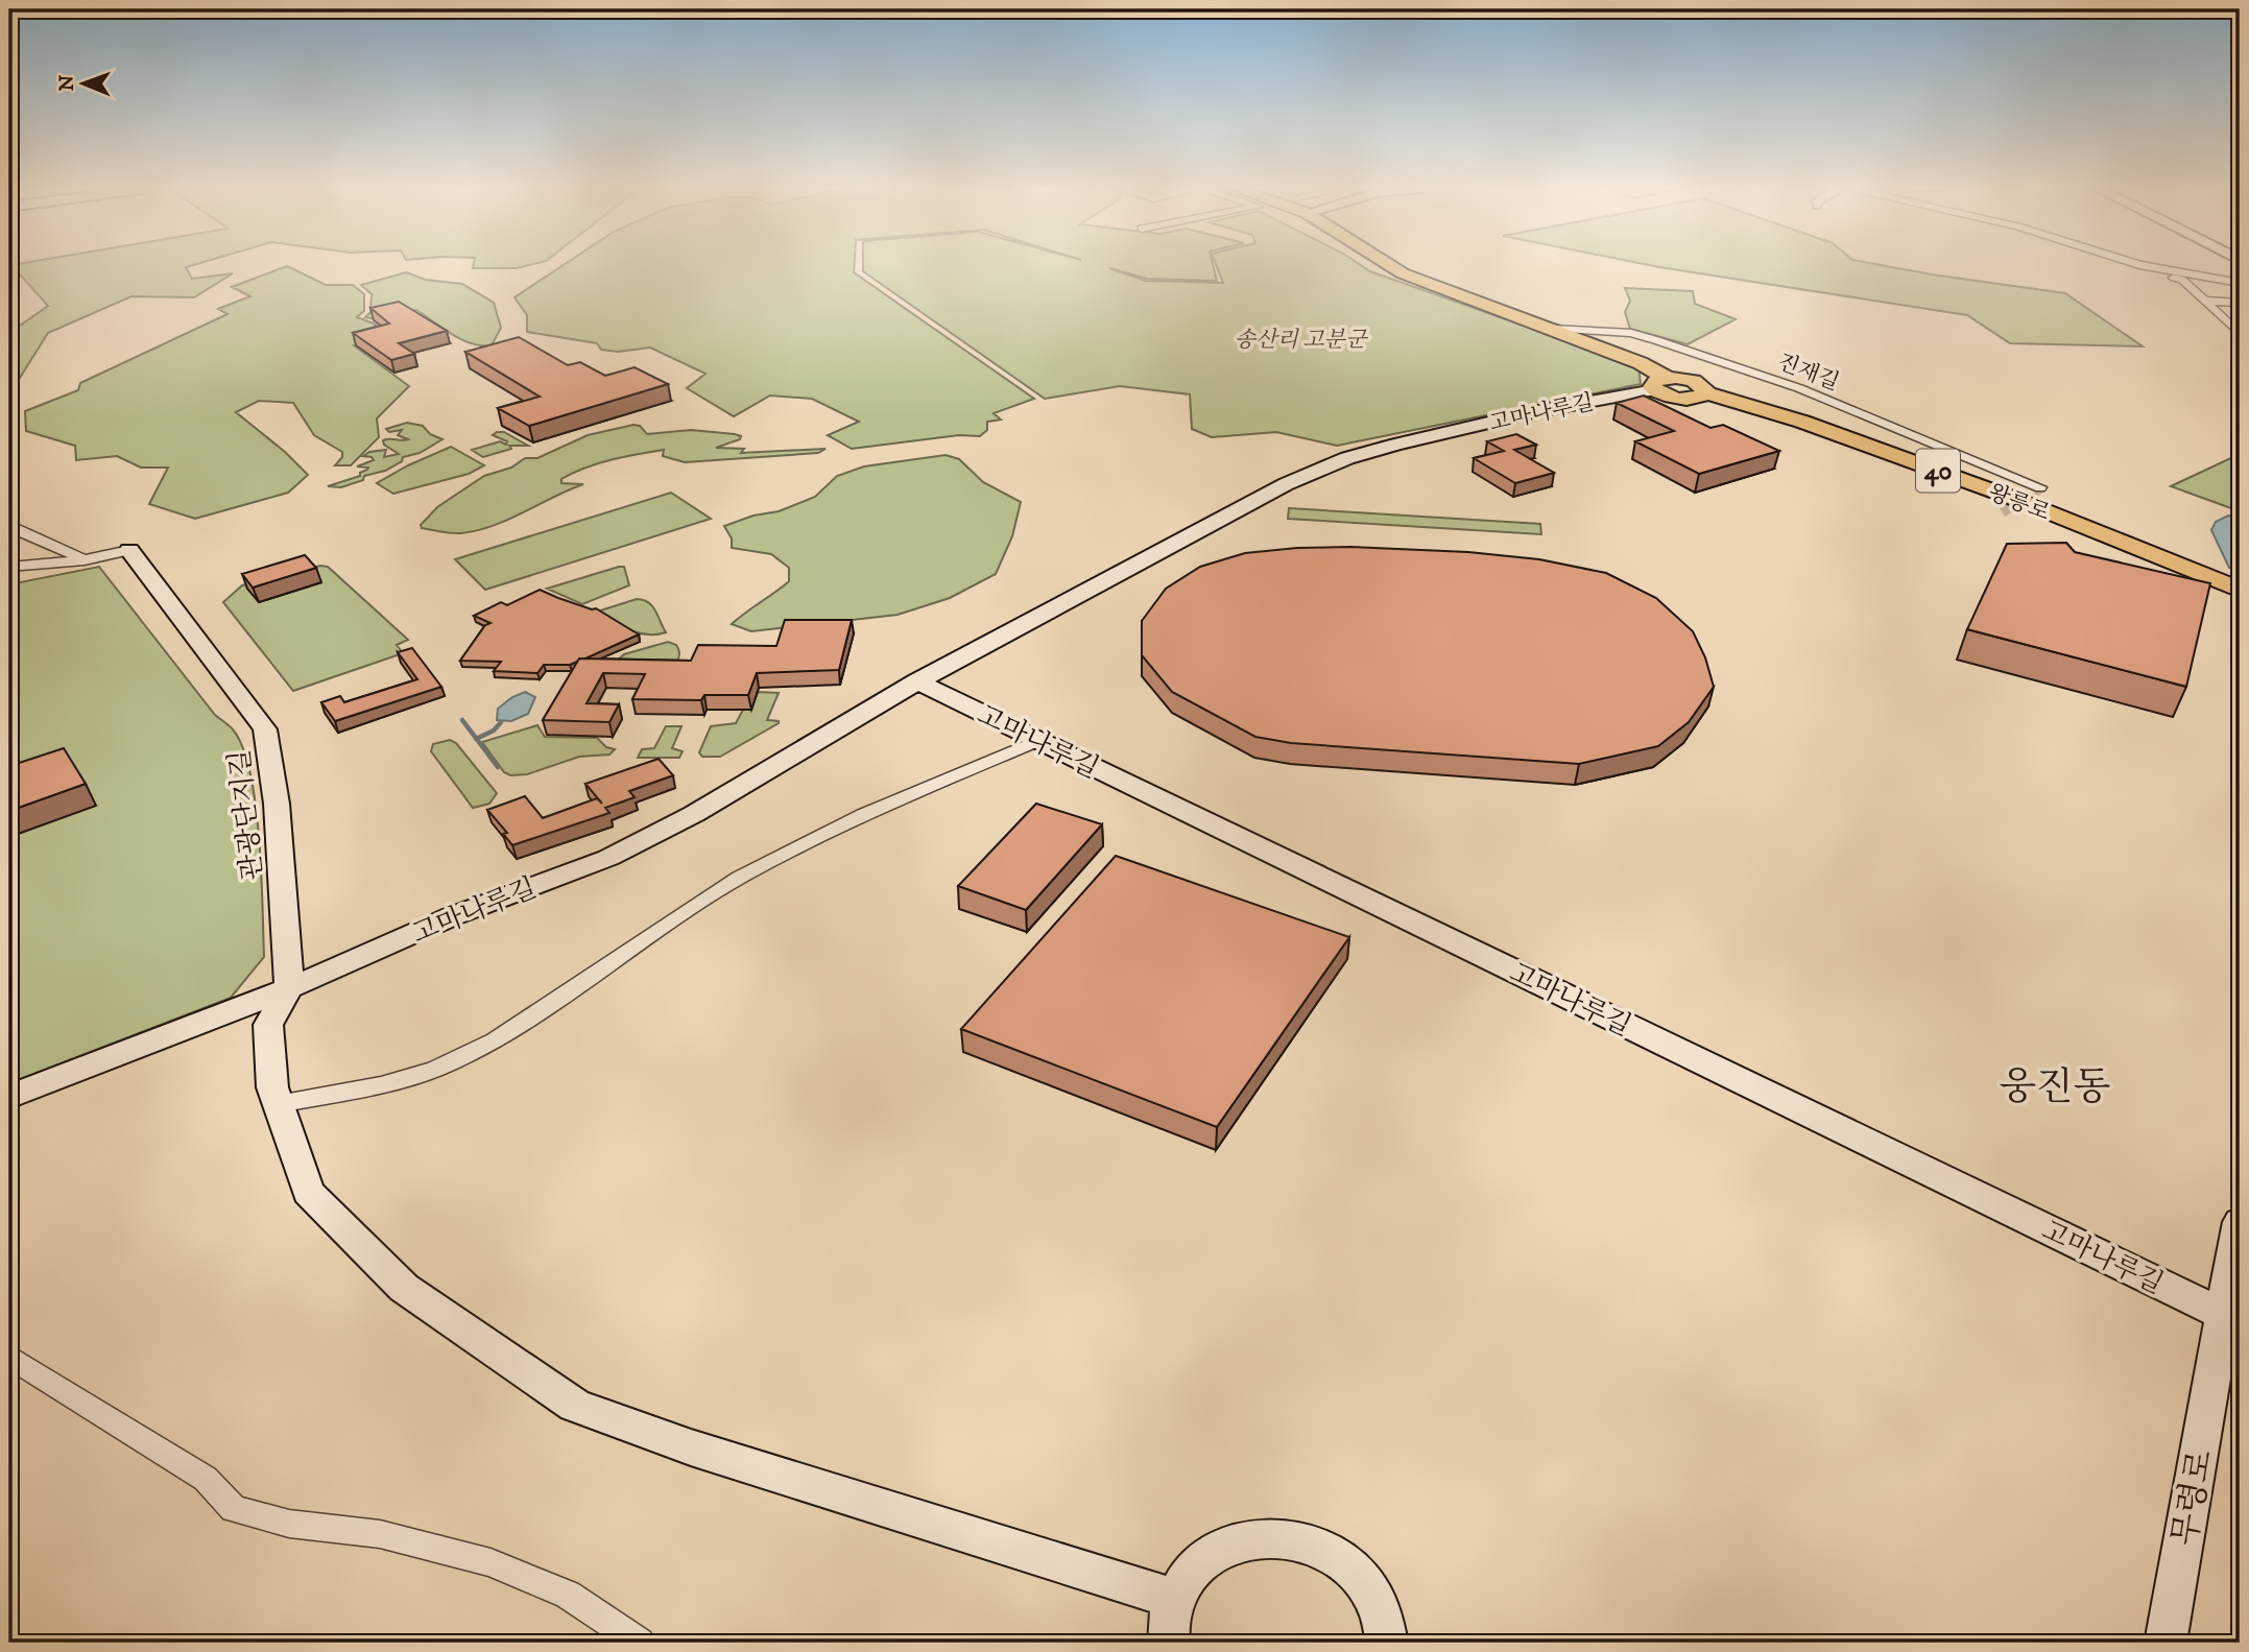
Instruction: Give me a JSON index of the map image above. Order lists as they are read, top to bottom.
{
  "streets": {
    "main road": [
      "고마나루길",
      "40",
      "왕릉로",
      "관광단지길",
      "무령로"
    ],
    "street": ["진재길"]
  },
  "crossings": [
    ["진재길", "왕릉로"],
    ["고마나루길", "왕릉로"],
    ["고마나루길", "관광단지길"],
    ["고마나루길", "무령로"]
  ],
  "districts": ["웅진동"],
  "parks": ["송산리 고분군"],
  "north": "left"
}
